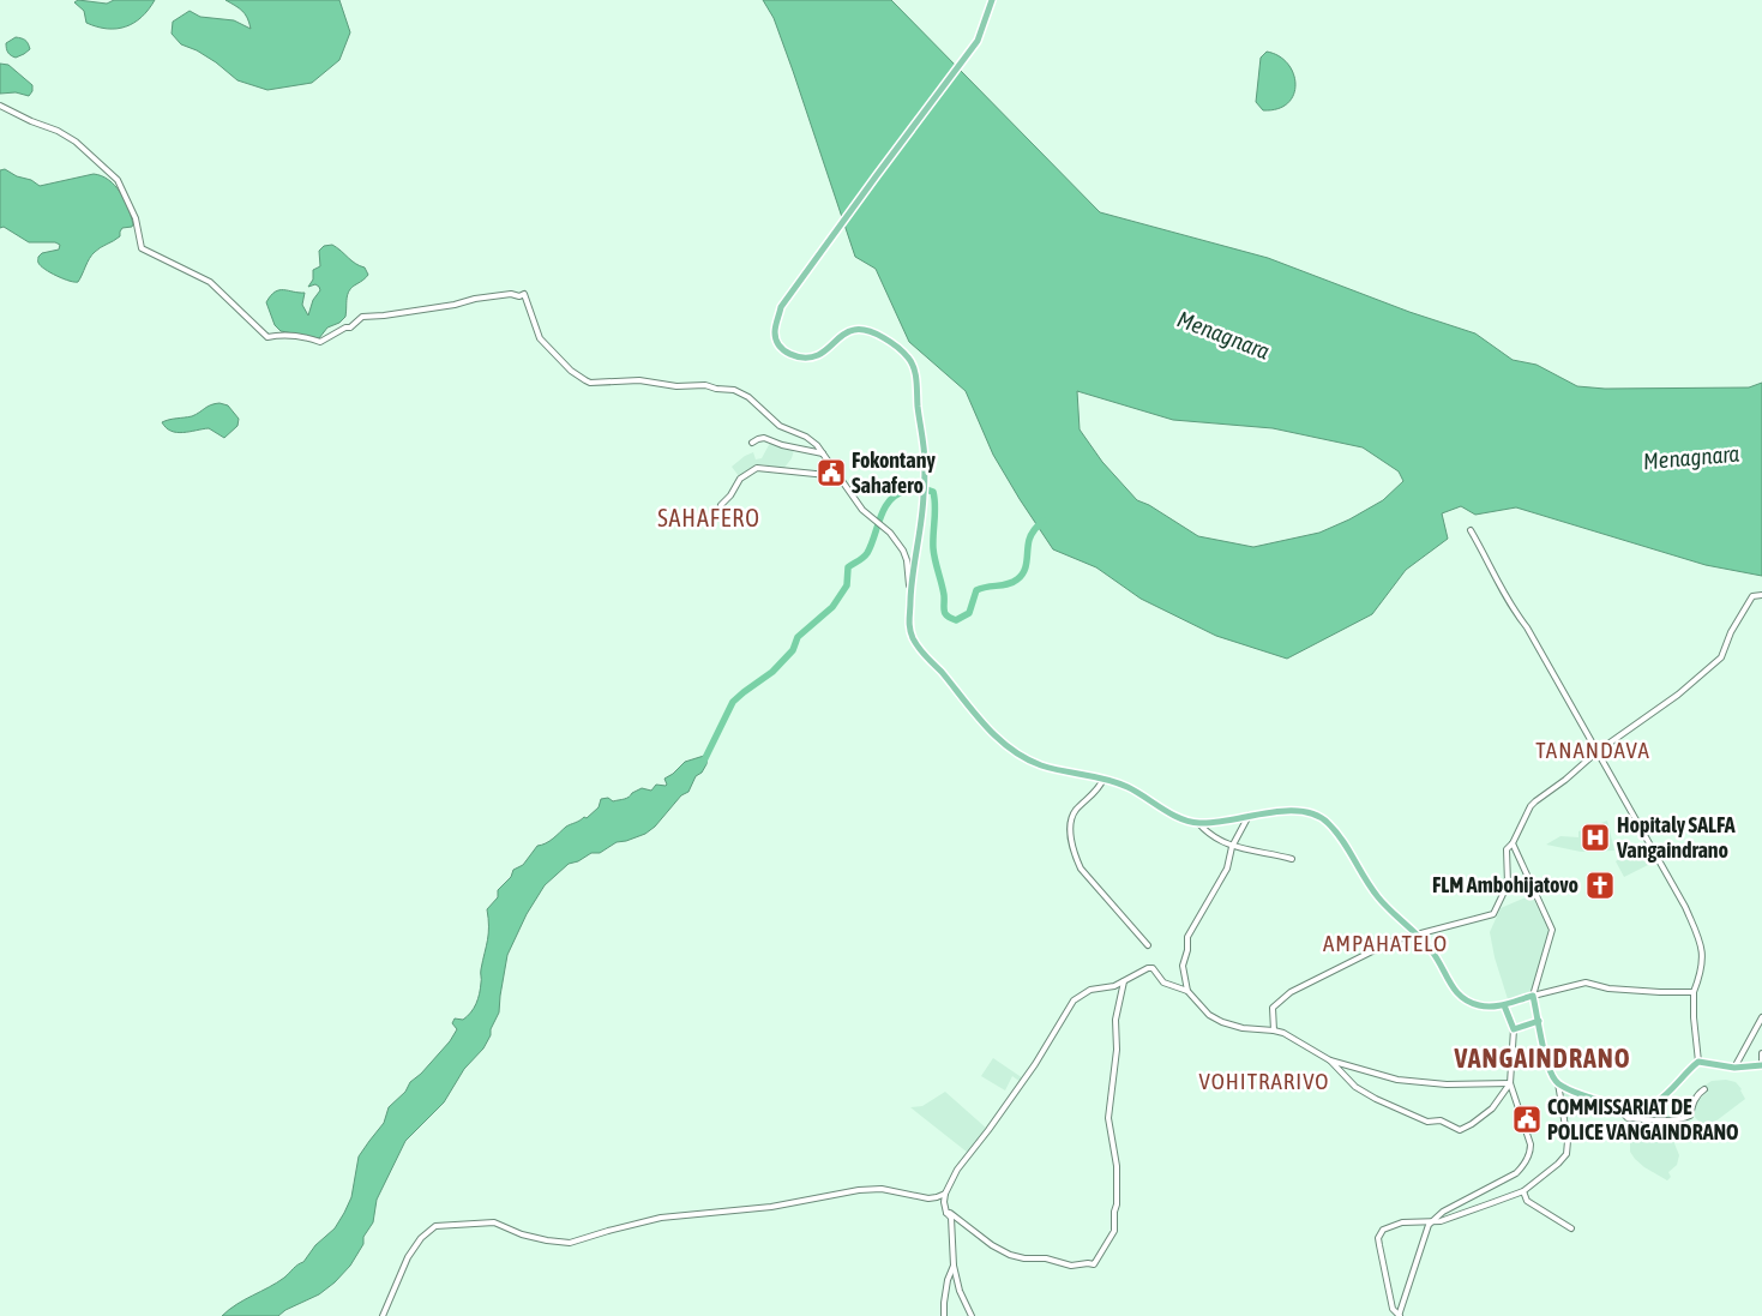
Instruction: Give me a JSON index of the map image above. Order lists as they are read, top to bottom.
{
  "districts": [
    "SAHAFERO",
    "TANANDAVA",
    "AMPAHATELO",
    "VANGAINDRANO",
    "VOHITRARIVO"
  ],
  "water": ["Menagnara"],
  "places": {
    "public building": ["Fokontany Sahafero", "COMMISSARIAT DE POLICE VANGAINDRANO"],
    "hospital": ["Hopitaly SALFA Vangaindrano"],
    "church": ["FLM Ambohijatovo"]
  }
}
